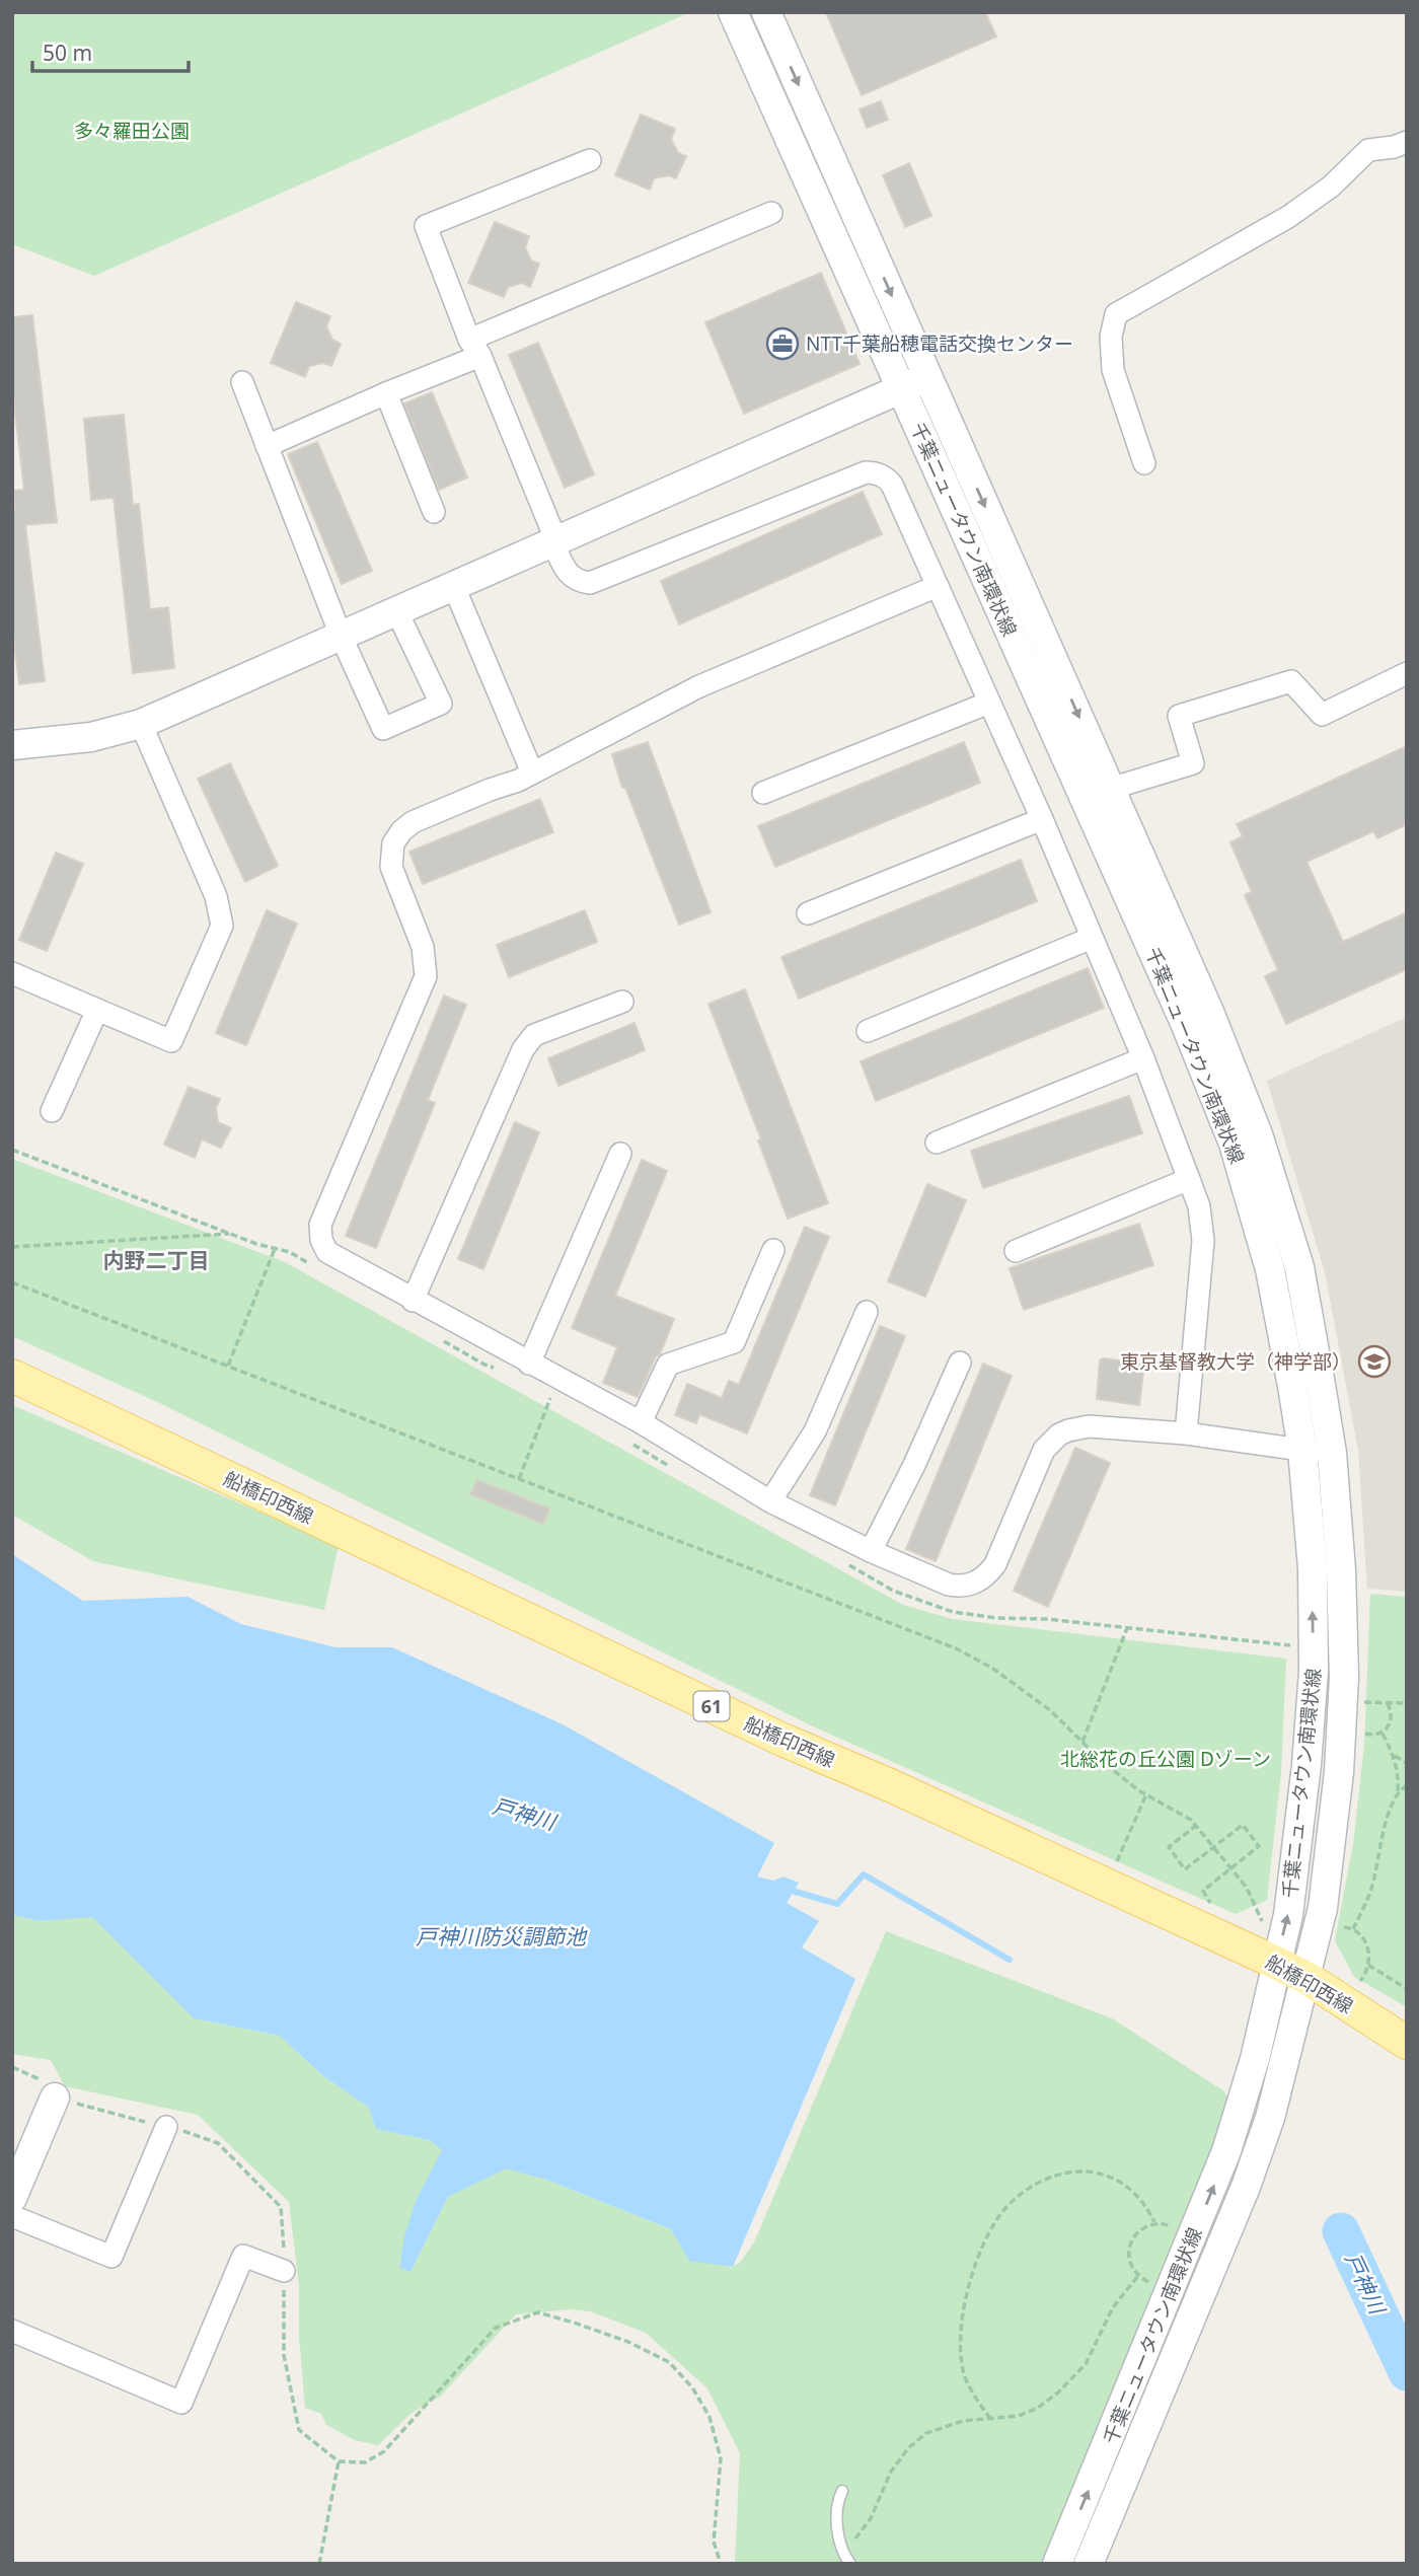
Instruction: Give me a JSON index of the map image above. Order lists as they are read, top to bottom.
{
  "streets": {
    "main road": ["千葉ニュータウン南環状線", "船橋印西線", "61"]
  },
  "crossings": [
    ["千葉ニュータウン南環状線", "船橋印西線"]
  ],
  "districts": ["内野二丁目"],
  "water": ["戸神川", "戸神川防災調節池"],
  "parks": ["多々羅田公園", "北総花の丘公園 Dゾーン"],
  "places": {
    "office": ["NTT千葉船穂電話交換センター"],
    "school or university": ["東京基督教大学（神学部）"]
  },
  "scale_bar": "50 m"
}
